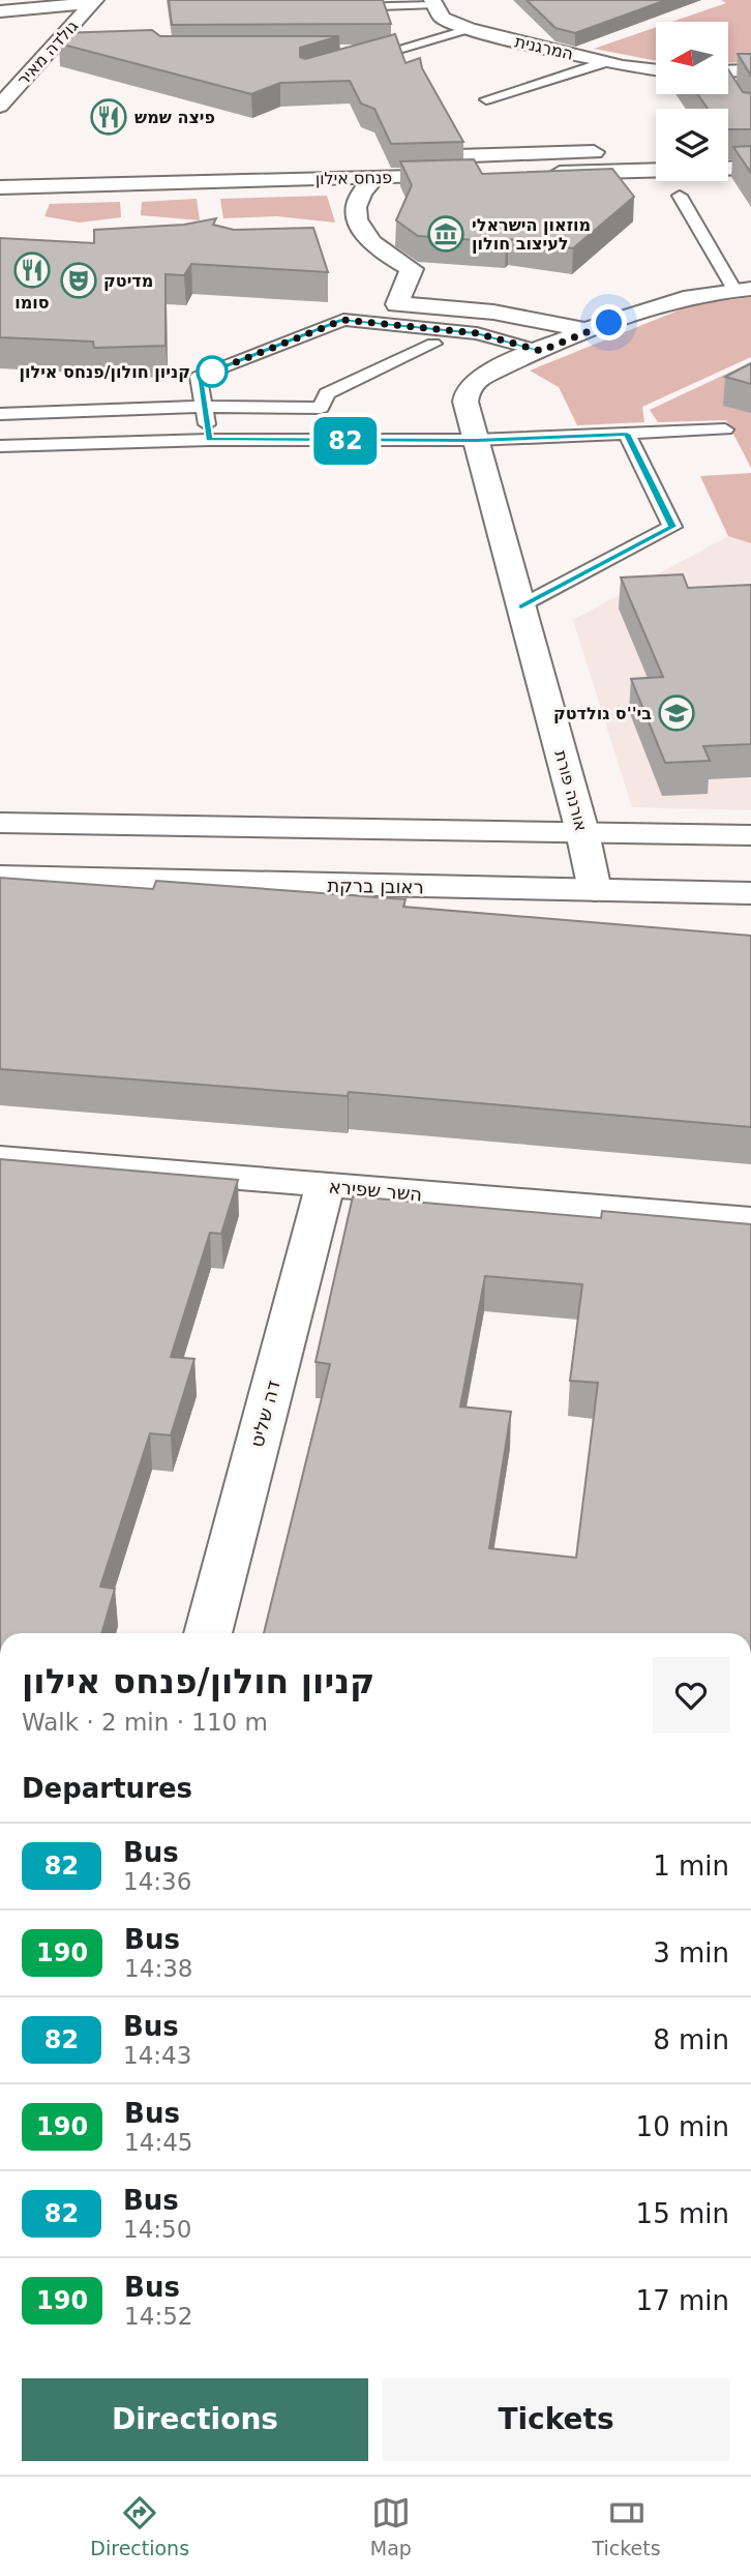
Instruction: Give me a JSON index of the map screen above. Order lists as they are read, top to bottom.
{
  "streets": {
    "street": [
      "המרגנית",
      "גולדה מאיר",
      "פנחס אילון",
      "אורנה פורת",
      "ראובן ברקת",
      "השר שפירא",
      "דה שליט"
    ]
  },
  "crossings": [
    ["אורנה פורת", "ראובן ברקת"],
    ["השר שפירא", "דה שליט"]
  ],
  "places": {
    "restaurant": ["פיצה שמש", "סומו"],
    "museum": ["מוזאון הישראלי לעיצוב חולון"],
    "theatre": ["מדיטק"],
    "other": ["קניון חולון/פנחס אילון"],
    "school or university": ["בי''ס גולדטק"]
  },
  "lines": ["bus line 82"],
  "north": "left",
  "page": {
    "on_map": "82",
    "heading": [
      ["קניון חולון/פנחס אילון", "Walk · 2 min · 110 m"],
      "Departures"
    ],
    "list": [
      {
        "mark": "82",
        "name": "Bus",
        "note": "14:36",
        "value": "1 min"
      },
      {
        "mark": "190",
        "name": "Bus",
        "note": "14:38",
        "value": "3 min"
      },
      {
        "mark": "82",
        "name": "Bus",
        "note": "14:43",
        "value": "8 min"
      },
      {
        "mark": "190",
        "name": "Bus",
        "note": "14:45",
        "value": "10 min"
      },
      {
        "mark": "82",
        "name": "Bus",
        "note": "14:50",
        "value": "15 min"
      },
      {
        "mark": "190",
        "name": "Bus",
        "note": "14:52",
        "value": "17 min"
      }
    ],
    "buttons": ["Directions", "Tickets"],
    "tabs": ["Directions", "Map", "Tickets"]
  }
}
